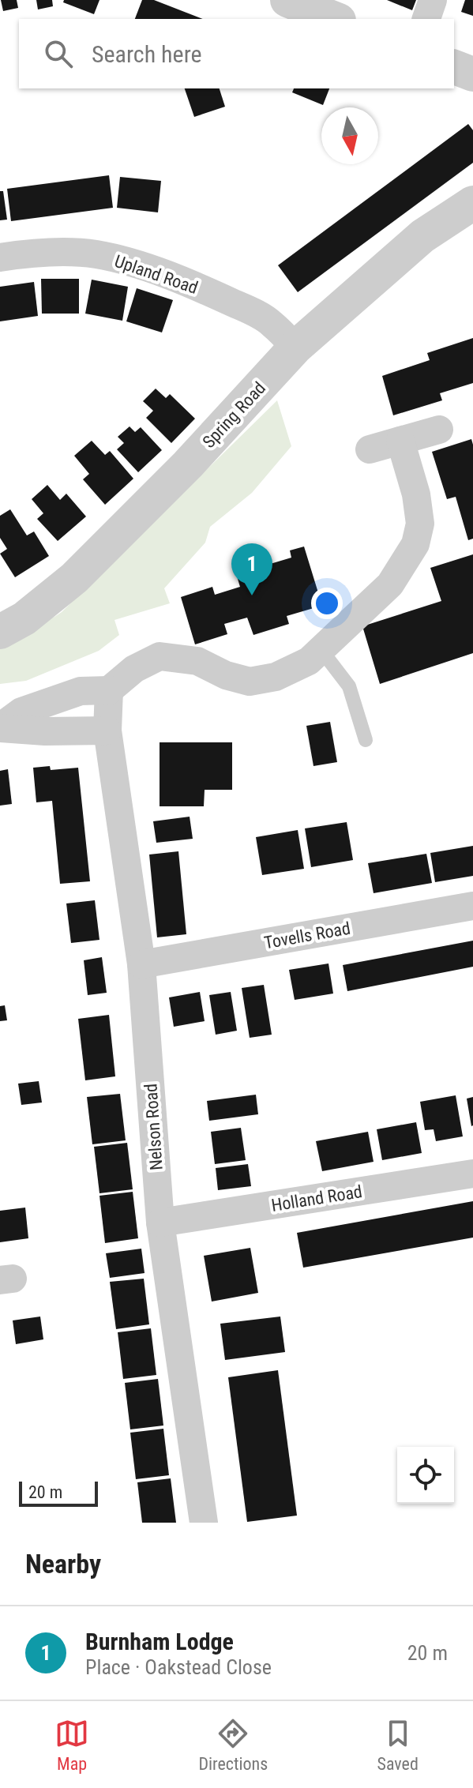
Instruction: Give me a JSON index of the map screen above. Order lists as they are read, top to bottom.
{
  "streets": {
    "street": [
      "Upland Road",
      "Spring Road",
      "Tovells Road",
      "Nelson Road",
      "Holland Road"
    ]
  },
  "crossings": [
    ["Upland Road", "Spring Road"],
    ["Tovells Road", "Nelson Road"],
    ["Nelson Road", "Holland Road"]
  ],
  "scale_bar": "20 m",
  "north": "bottom",
  "page": {
    "search": "Search here",
    "pins": "1",
    "scale": "20 m",
    "heading": "Nearby",
    "list": [
      {
        "mark": "1",
        "name": "Burnham Lodge",
        "note": "Place · Oakstead Close",
        "value": "20 m"
      }
    ],
    "nav": ["Map", "Directions", "Saved"]
  }
}
